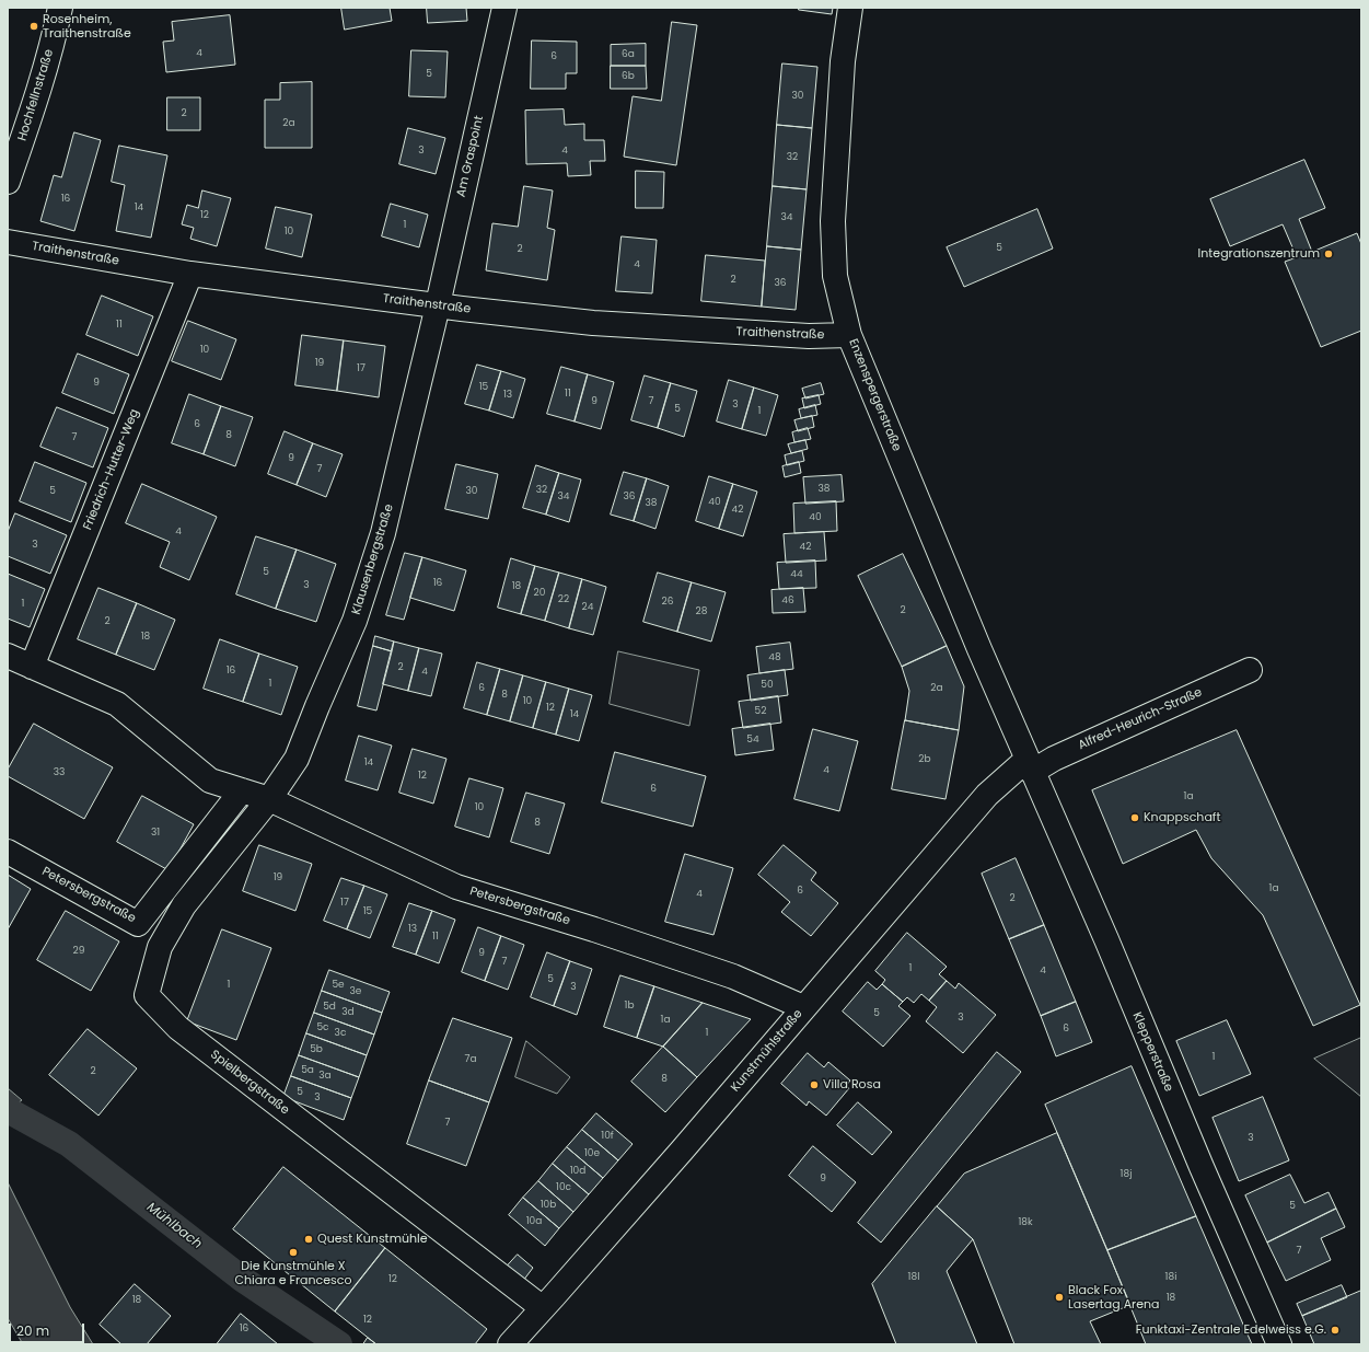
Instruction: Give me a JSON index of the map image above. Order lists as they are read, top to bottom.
{
  "streets": {
    "street": [
      "Hochfellnstraße",
      "Am Graspoint",
      "Traithenstraße",
      "Enzenspergerstraße",
      "Friedrich-Hutter-Weg",
      "Klausenbergstraße",
      "Alfred-Heurich-Straße",
      "Petersbergstraße",
      "Kunstmühlstraße",
      "Klepperstraße",
      "Spielbergstraße"
    ]
  },
  "crossings": [
    ["Am Graspoint", "Traithenstraße"],
    ["Am Graspoint", "Klausenbergstraße"],
    ["Traithenstraße", "Enzenspergerstraße"],
    ["Traithenstraße", "Friedrich-Hutter-Weg"],
    ["Traithenstraße", "Klausenbergstraße"],
    ["Enzenspergerstraße", "Alfred-Heurich-Straße"],
    ["Enzenspergerstraße", "Kunstmühlstraße"],
    ["Enzenspergerstraße", "Klepperstraße"],
    ["Friedrich-Hutter-Weg", "Petersbergstraße"],
    ["Klausenbergstraße", "Petersbergstraße"],
    ["Klausenbergstraße", "Spielbergstraße"],
    ["Alfred-Heurich-Straße", "Kunstmühlstraße"],
    ["Alfred-Heurich-Straße", "Klepperstraße"],
    ["Petersbergstraße", "Kunstmühlstraße"],
    ["Petersbergstraße", "Spielbergstraße"],
    ["Kunstmühlstraße", "Klepperstraße"],
    ["Kunstmühlstraße", "Spielbergstraße"]
  ],
  "water": ["Mühlbach"],
  "places": [
    "Rosenheim, Traithenstraße",
    "Integrationszentrum",
    "Knappschaft",
    "Villa Rosa",
    "Quest Kunstmühle",
    "Die Kunstmühle X Chiara e Francesco",
    "Black Fox Lasertag Arena",
    "Funktaxi-Zentrale Edelweiss e.G."
  ],
  "house_numbers": [
    "4",
    "6a",
    "6",
    "5",
    "6b",
    "30",
    "2",
    "2a",
    "3",
    "4",
    "32",
    "16",
    "14",
    "12",
    "34",
    "1",
    "10",
    "5",
    "2",
    "4",
    "2",
    "36",
    "11",
    "10",
    "19",
    "17",
    "9",
    "15",
    "11",
    "13",
    "9",
    "7",
    "3",
    "5",
    "1",
    "6",
    "8",
    "7",
    "9",
    "7",
    "38",
    "32",
    "5",
    "30",
    "34",
    "36",
    "40",
    "38",
    "42",
    "40",
    "4",
    "3",
    "42",
    "5",
    "44",
    "16",
    "3",
    "18",
    "20",
    "22",
    "46",
    "26",
    "1",
    "24",
    "2",
    "28",
    "2",
    "18",
    "48",
    "2",
    "16",
    "4",
    "1",
    "50",
    "6",
    "2a",
    "8",
    "10",
    "12",
    "52",
    "14",
    "54",
    "2b",
    "14",
    "4",
    "33",
    "12",
    "6",
    "1a",
    "10",
    "8",
    "31",
    "19",
    "1a",
    "6",
    "4",
    "2",
    "17",
    "15",
    "13",
    "11",
    "29",
    "9",
    "7",
    "1",
    "4",
    "5",
    "1",
    "5e",
    "3",
    "3e",
    "1b",
    "5d",
    "3d",
    "5",
    "3",
    "1a",
    "5c",
    "6",
    "3c",
    "1",
    "5b",
    "1",
    "7a",
    "5a",
    "2",
    "3a",
    "8",
    "5",
    "3",
    "7",
    "10f",
    "3",
    "10e",
    "10d",
    "18j",
    "9",
    "10c",
    "10b",
    "5",
    "10a",
    "18k",
    "7",
    "18l",
    "18i",
    "12",
    "18",
    "18",
    "12",
    "16"
  ],
  "scale_bar": "20 m"
}
